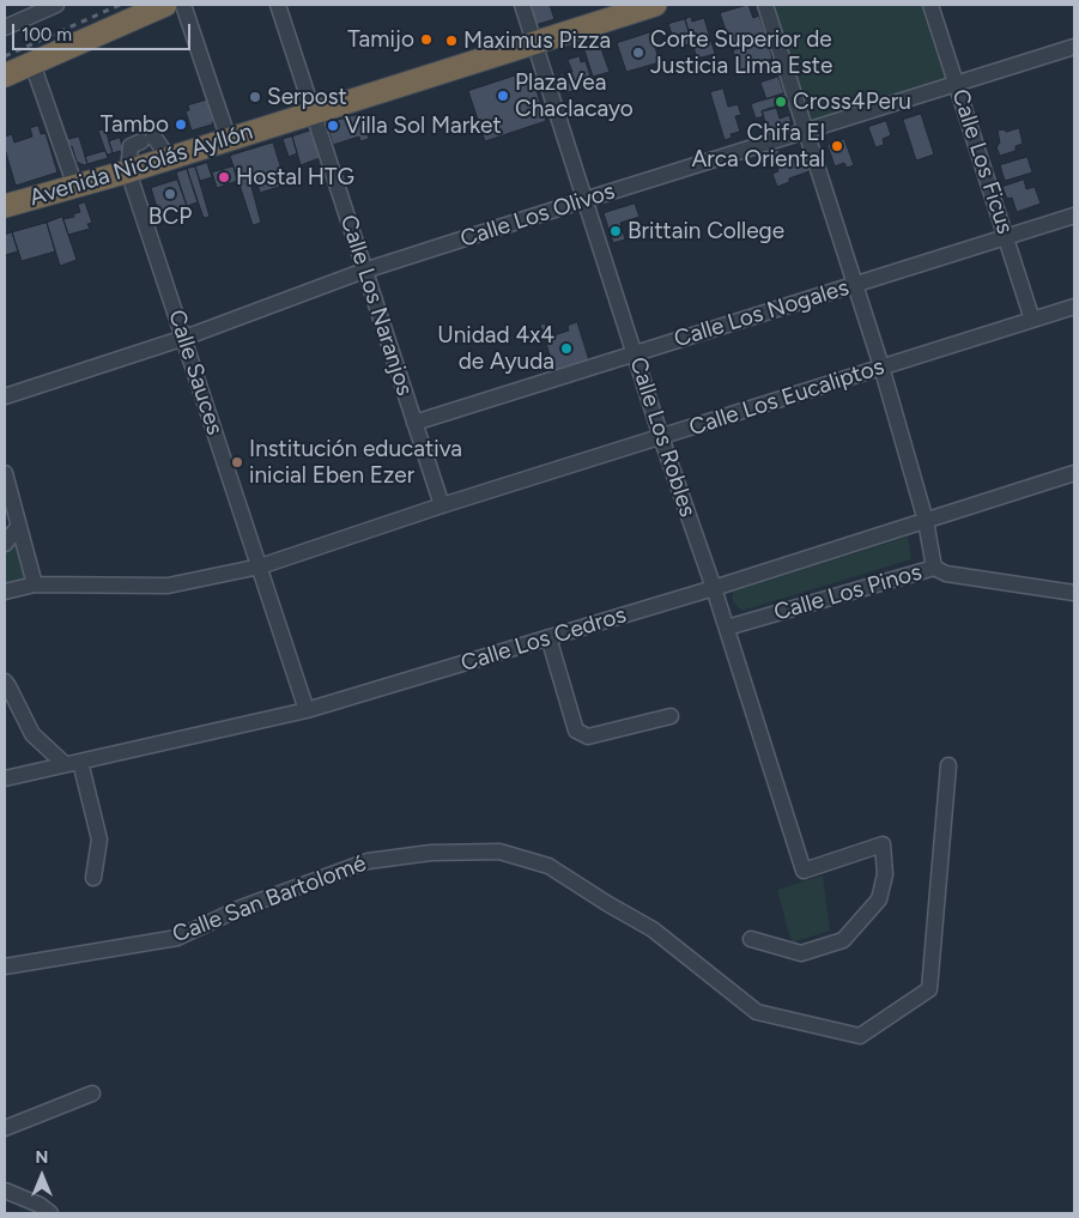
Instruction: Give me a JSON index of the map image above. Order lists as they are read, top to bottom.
{
  "streets": {
    "highway": ["Avenida Nicolás Ayllón"],
    "street": [
      "Calle Los Ficus",
      "Calle Los Olivos",
      "Calle Los Naranjos",
      "Calle Los Nogales",
      "Calle Sauces",
      "Calle Los Eucaliptos",
      "Calle Los Robles",
      "Calle Los Pinos",
      "Calle Los Cedros",
      "Calle San Bartolomé"
    ]
  },
  "crossings": [
    ["Calle Los Ficus", "Calle Los Olivos"],
    ["Calle Los Ficus", "Calle Los Nogales"],
    ["Calle Los Ficus", "Calle Los Eucaliptos"],
    ["Avenida Nicolás Ayllón", "Calle Los Naranjos"],
    ["Avenida Nicolás Ayllón", "Calle Sauces"],
    ["Avenida Nicolás Ayllón", "Calle Los Robles"],
    ["Calle Los Olivos", "Calle Los Naranjos"],
    ["Calle Los Olivos", "Calle Sauces"],
    ["Calle Los Olivos", "Calle Los Robles"],
    ["Calle Los Naranjos", "Calle Los Nogales"],
    ["Calle Los Naranjos", "Calle Los Eucaliptos"],
    ["Calle Los Nogales", "Calle Los Robles"],
    ["Calle Sauces", "Calle Los Eucaliptos"],
    ["Calle Sauces", "Calle Los Cedros"],
    ["Calle Los Eucaliptos", "Calle Los Robles"],
    ["Calle Los Robles", "Calle Los Pinos"],
    ["Calle Los Robles", "Calle Los Cedros"]
  ],
  "places": [
    "Tamijo",
    "Maximus Pizza",
    "Corte Superior de Justicia Lima Este",
    "PlazaVea Chaclacayo",
    "Serpost",
    "Cross4Peru",
    "Tambo",
    "Villa Sol Market",
    "Chifa El Arca Oriental",
    "Hostal HTG",
    "BCP",
    "Brittain College",
    "Unidad 4x4 de Ayuda",
    "Institución educativa inicial Eben Ezer"
  ],
  "scale_bar": "100 m",
  "north": "top"
}
